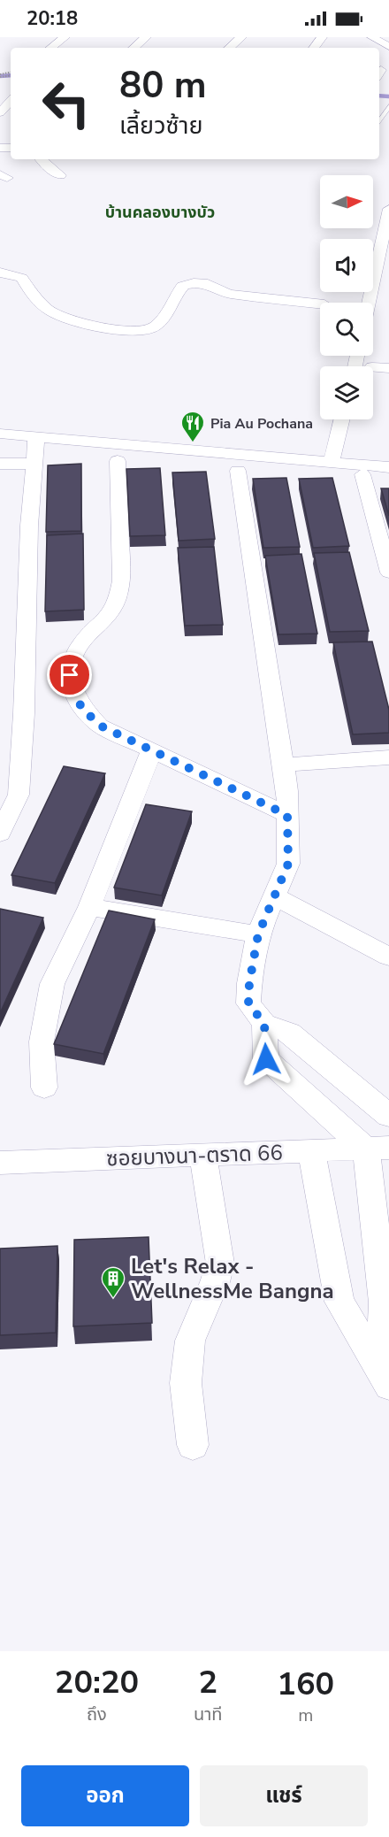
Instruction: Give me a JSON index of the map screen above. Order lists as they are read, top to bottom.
{
  "streets": {
    "street": ["ซอยบางนา-ตราด 66"]
  },
  "districts": ["บ้านคลองบางบัว"],
  "places": {
    "restaurant": ["Pia Au Pochana"],
    "building": ["Let's Relax - WellnessMe Bangna"]
  },
  "north": "right",
  "page": {
    "status": "20:18",
    "turn": ["80 m", "เลี้ยวซ้าย"],
    "eta": [
      "20:20",
      "ถึง",
      "2",
      "นาที",
      "160",
      "m"
    ],
    "buttons": ["ออก", "แชร์"]
  }
}
